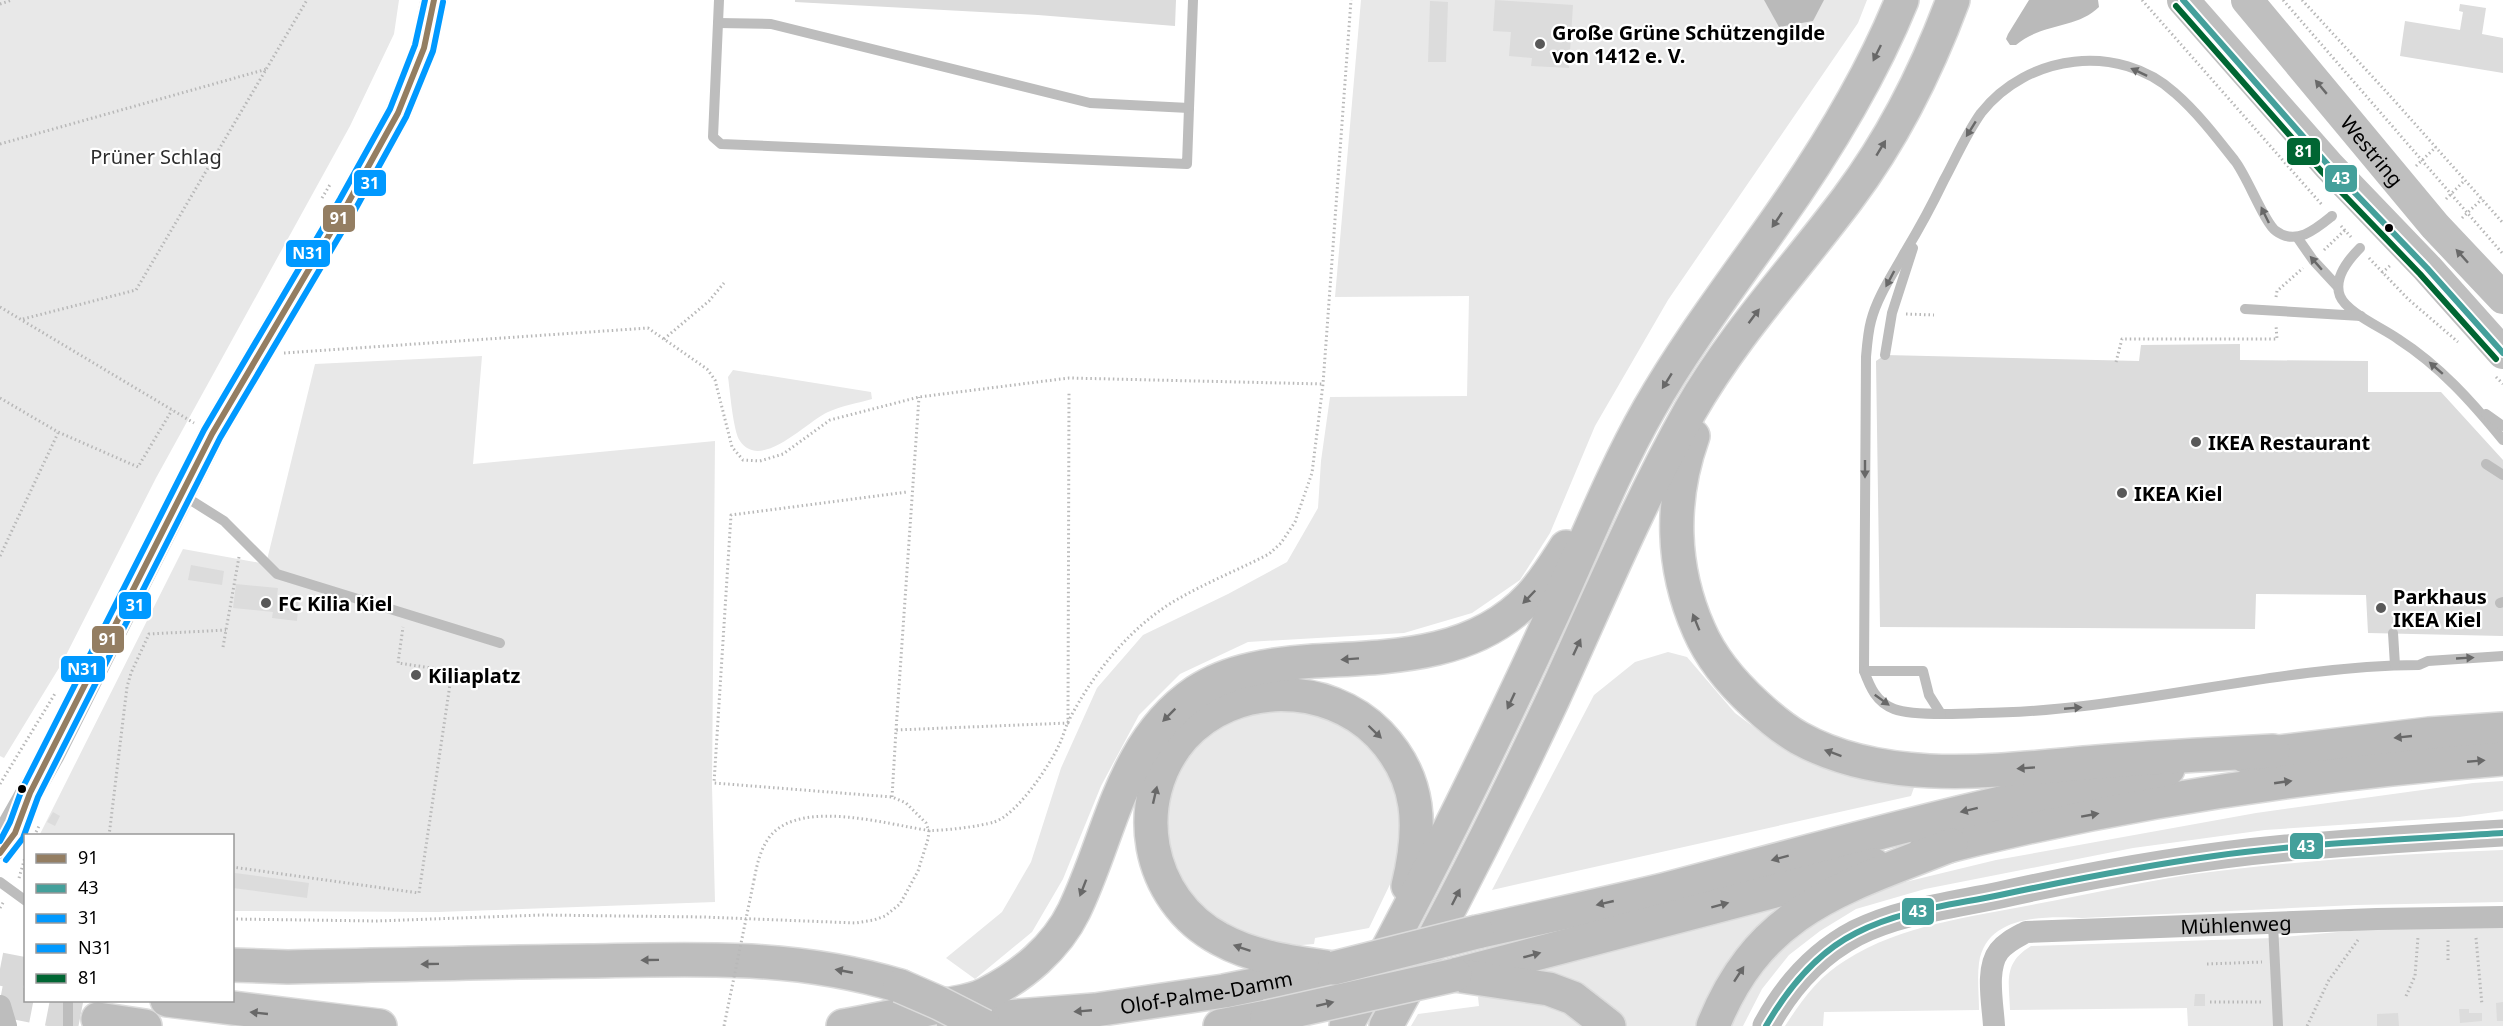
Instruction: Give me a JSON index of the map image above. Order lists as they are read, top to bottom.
{
  "streets": {
    "highway": ["Olof-Palme-Damm"],
    "main road": ["Westring"],
    "street": ["Mühlenweg"]
  },
  "parks": ["Prüner Schlag"],
  "places": [
    "Große Grüne Schützengilde von 1412 e. V.",
    "IKEA Restaurant",
    "IKEA Kiel",
    "FC Kilia Kiel",
    "Parkhaus IKEA Kiel",
    "Kiliaplatz"
  ],
  "lines": [
    "transit line 91",
    "transit line 43",
    "transit line N31",
    "transit line 31",
    "transit line 81"
  ],
  "legend": [
    "91",
    "43",
    "31",
    "N31",
    "81"
  ]
}
